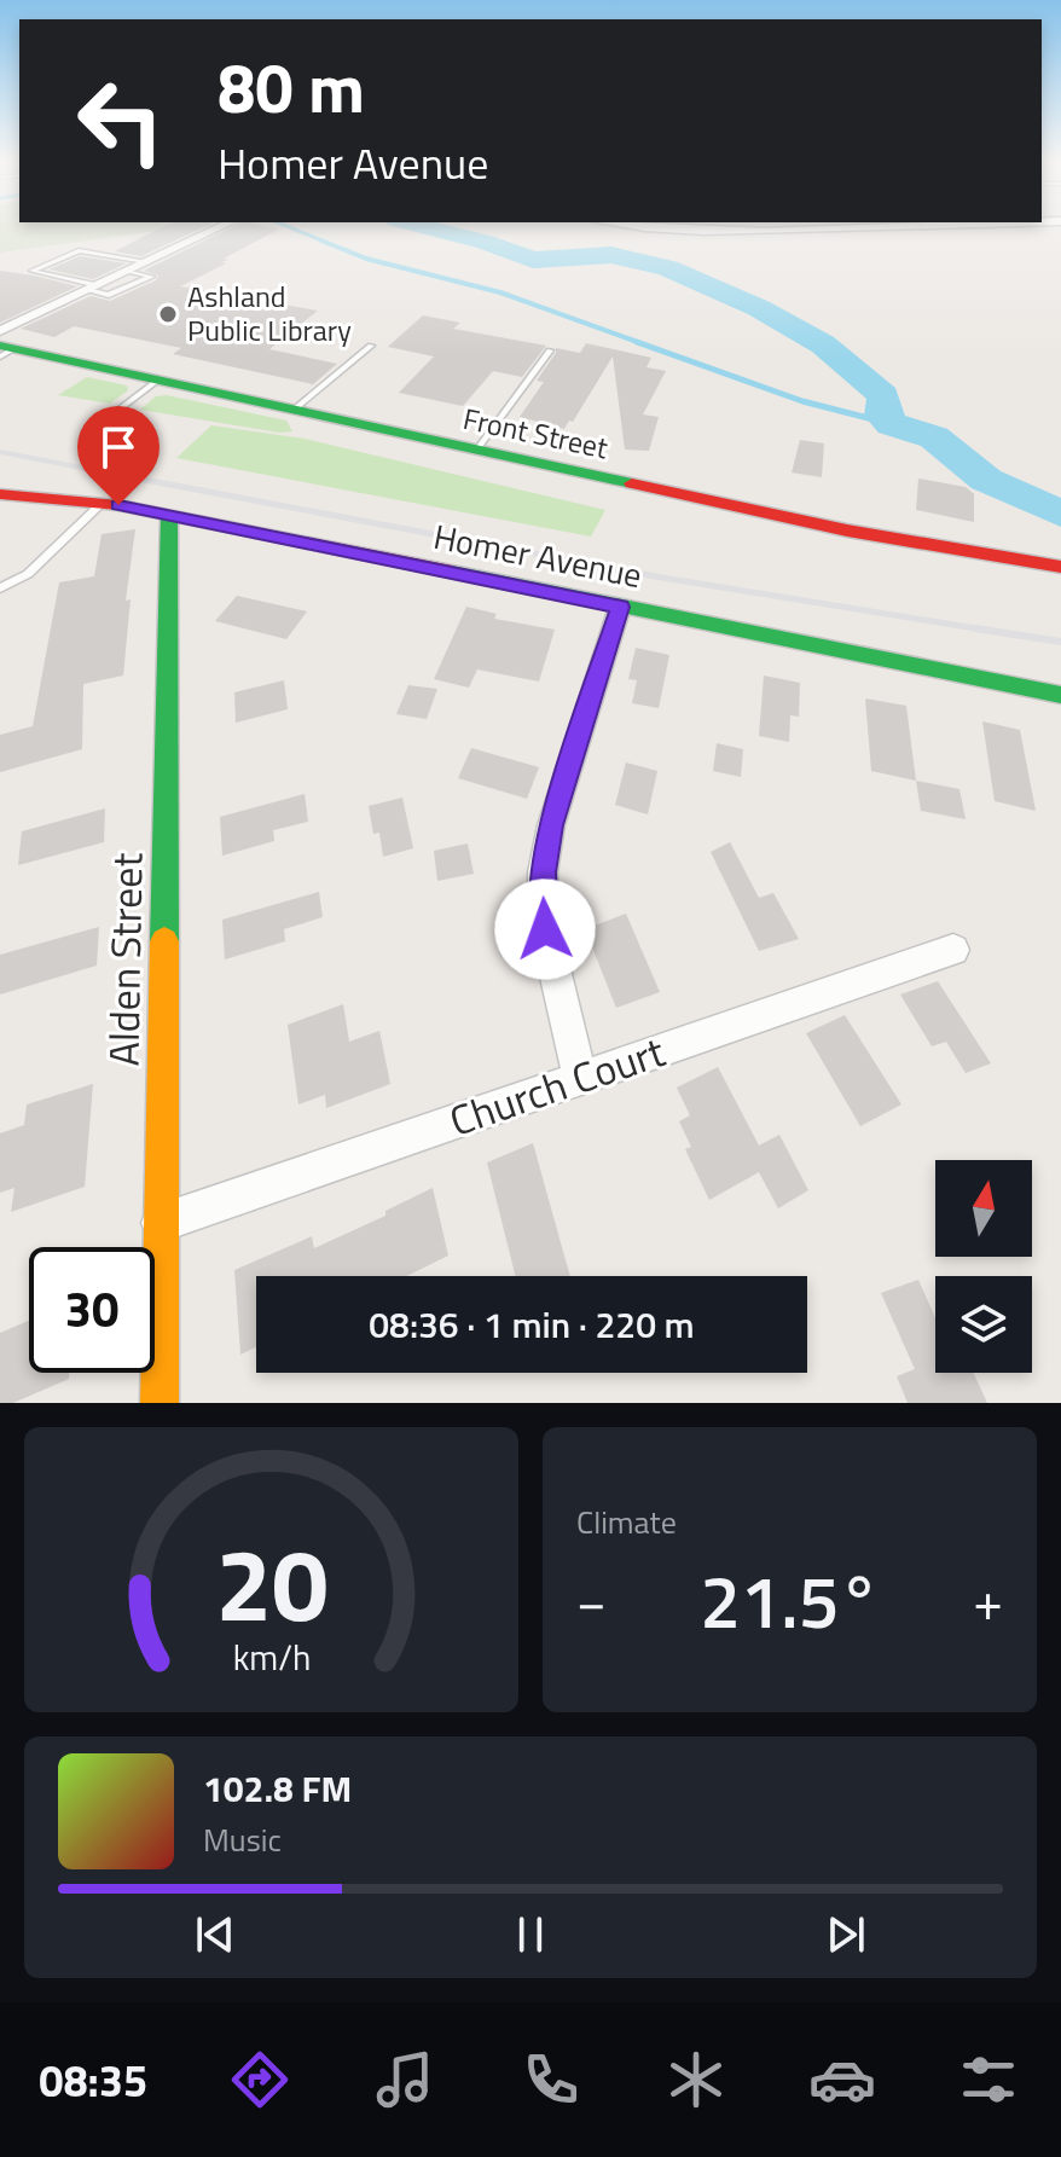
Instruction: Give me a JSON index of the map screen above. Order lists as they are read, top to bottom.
{
  "streets": {
    "street": [
      "Front Street",
      "Homer Avenue",
      "Alden Street",
      "Church Court"
    ]
  },
  "crossings": [
    ["Homer Avenue", "Alden Street"],
    ["Alden Street", "Church Court"]
  ],
  "places": ["Ashland Public Library"],
  "north": "top",
  "page": {
    "turn": ["80 m", "Homer Avenue"],
    "limit": "30",
    "trip": "08:36 · 1 min · 220 m",
    "tile": "Climate",
    "heat": ["−", "21.5°", "+"],
    "song": ["102.8 FM", "Music"],
    "tabs": "08:35",
    "gauge": ["20", "km/h"]
  }
}
